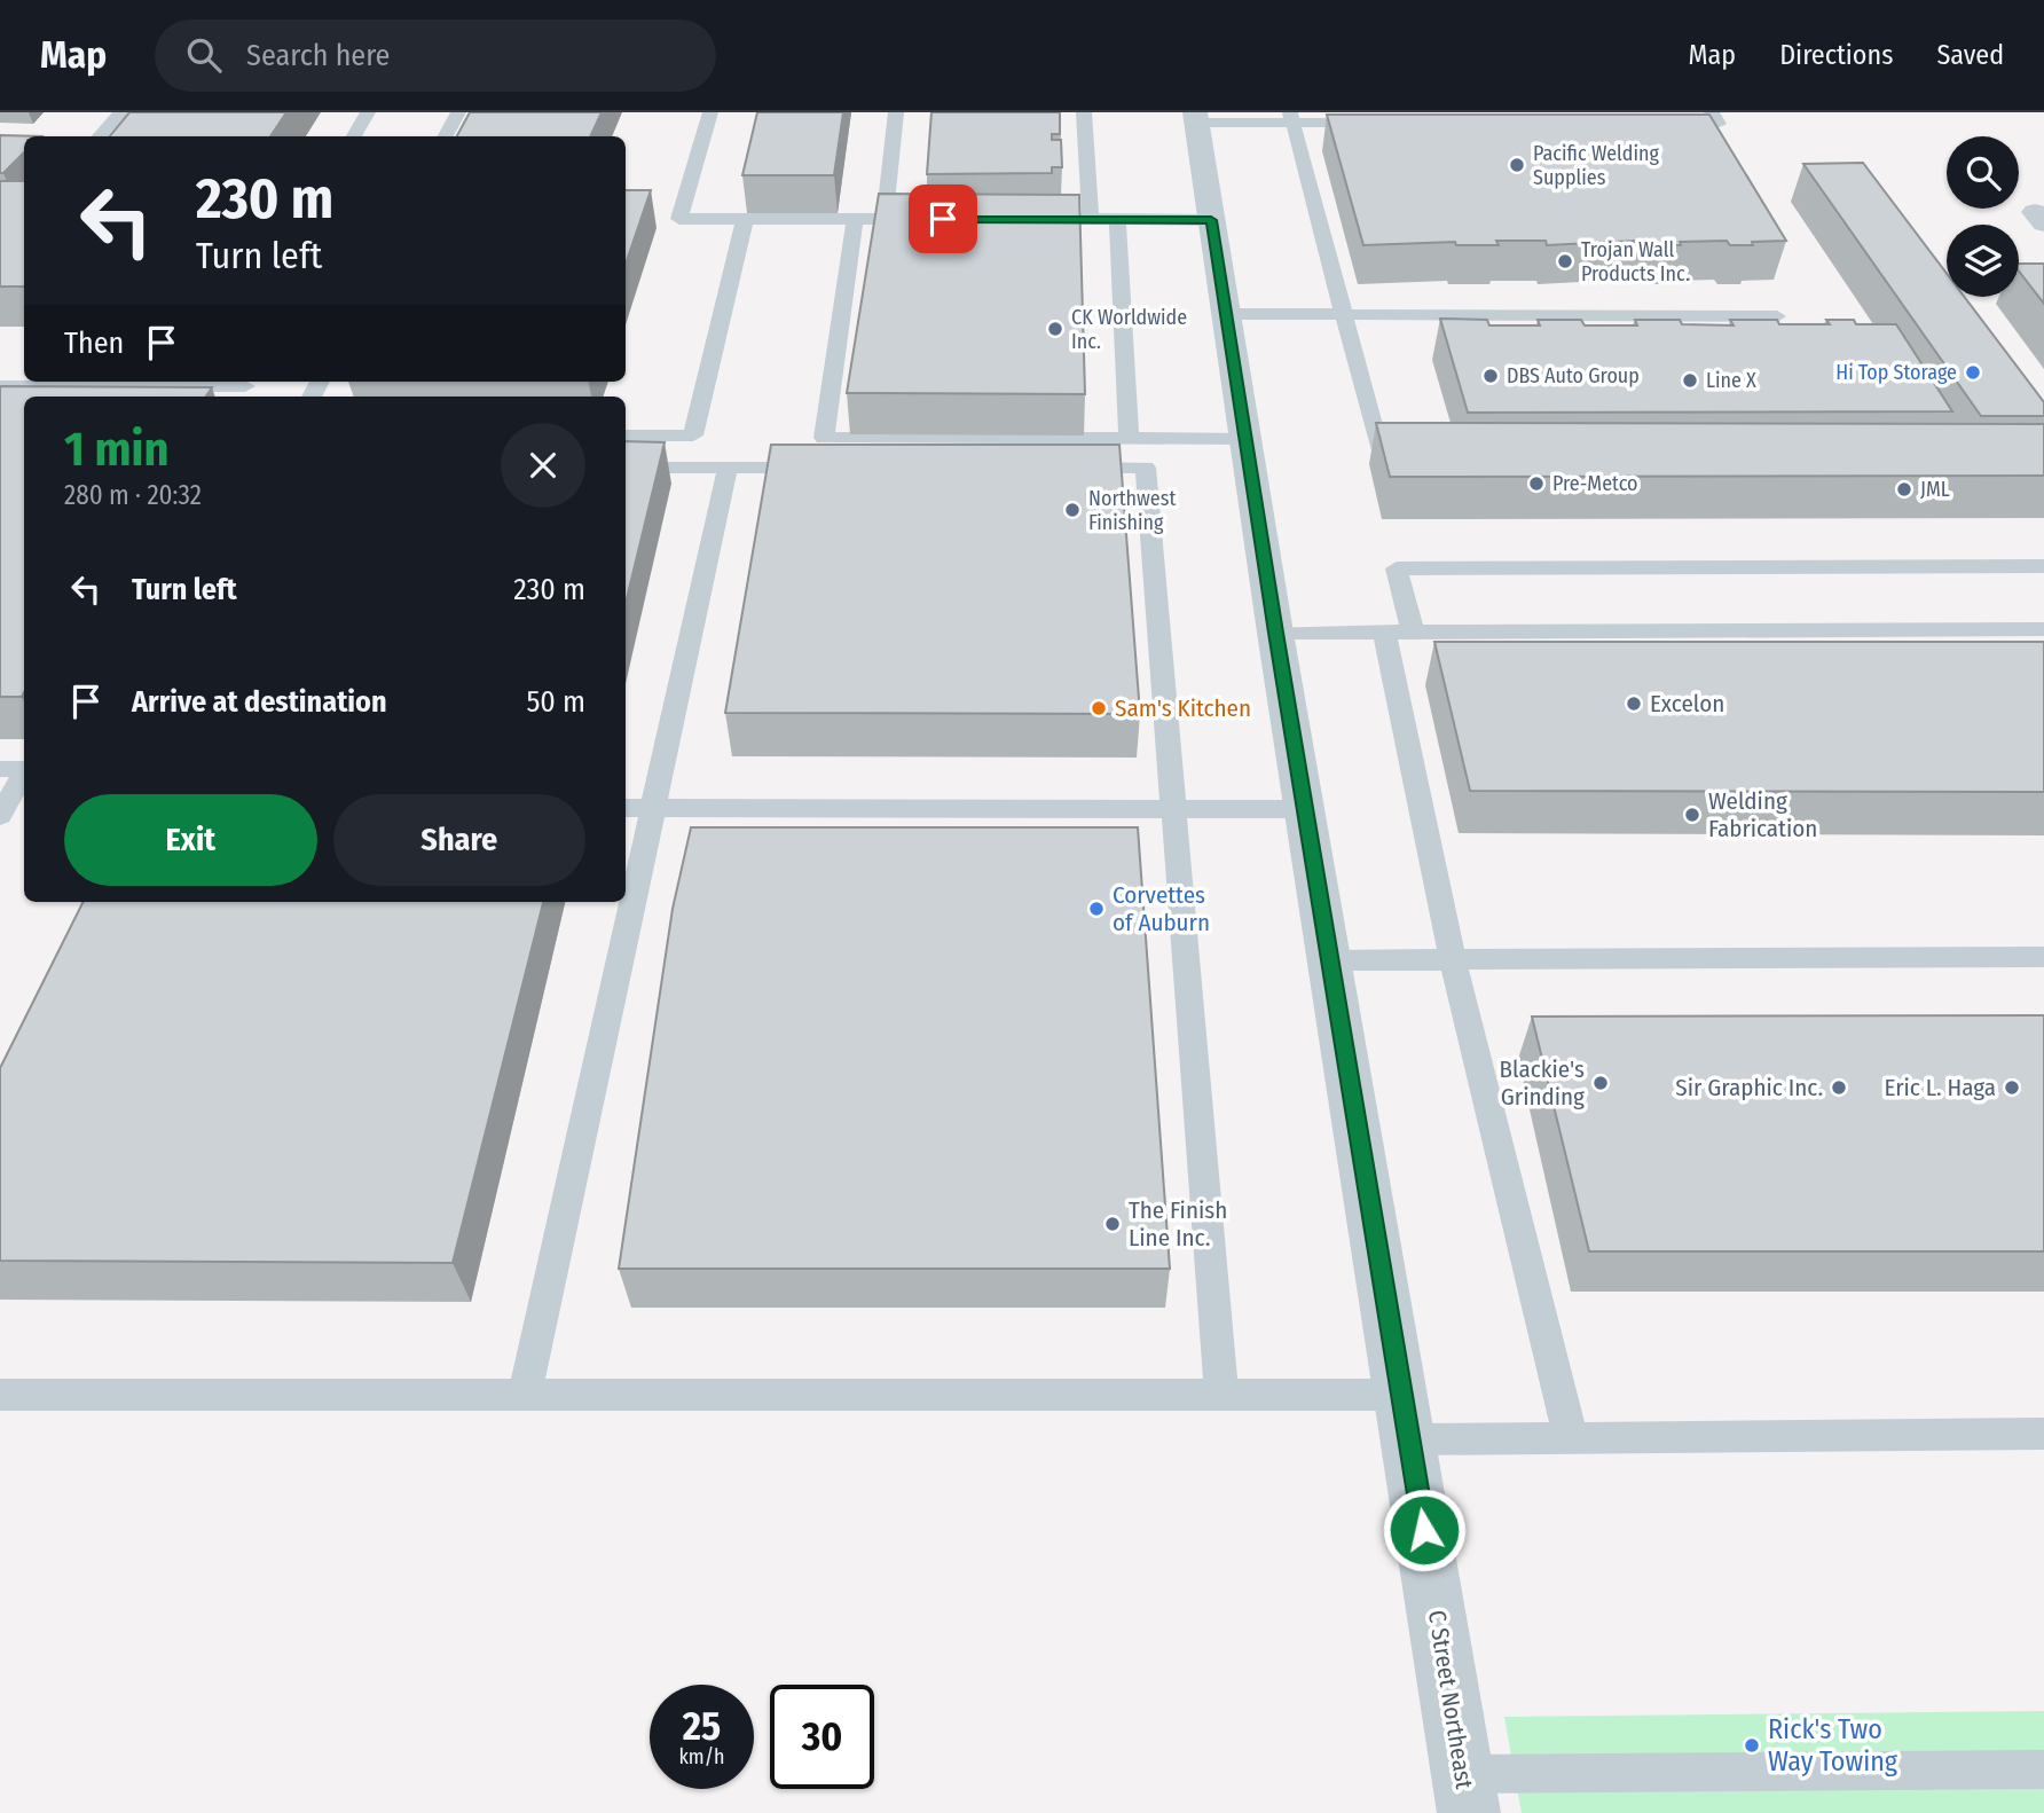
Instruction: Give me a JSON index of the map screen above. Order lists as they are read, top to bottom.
{
  "streets": {
    "street": ["C Street Northeast"]
  },
  "places": [
    "Pacific Welding Supplies",
    "Trojan Wall Products Inc.",
    "CK Worldwide Inc.",
    "Hi Top Storage",
    "DBS Auto Group",
    "Line X",
    "Pre-Metco",
    "JML",
    "Northwest Finishing",
    "Excelon",
    "Sam's Kitchen",
    "Welding Fabrication",
    "Corvettes of Auburn",
    "Blackie's Grinding",
    "Sir Graphic Inc.",
    "Eric L. Haga",
    "The Finish Line Inc.",
    "Rick's Two Way Towing"
  ],
  "page": {
    "header": "Map",
    "search": "Search here",
    "nav": ["Map", "Directions", "Saved"],
    "turn": ["230 m", "Turn left"],
    "then": "Then",
    "heading": ["1 min", "280 m · 20:32"],
    "list": [
      {
        "name": "Turn left",
        "value": "230 m"
      },
      {
        "name": "Arrive at destination",
        "value": "50 m"
      }
    ],
    "buttons": ["Exit", "Share"],
    "speed": "25 km/h",
    "limit": "30"
  }
}
